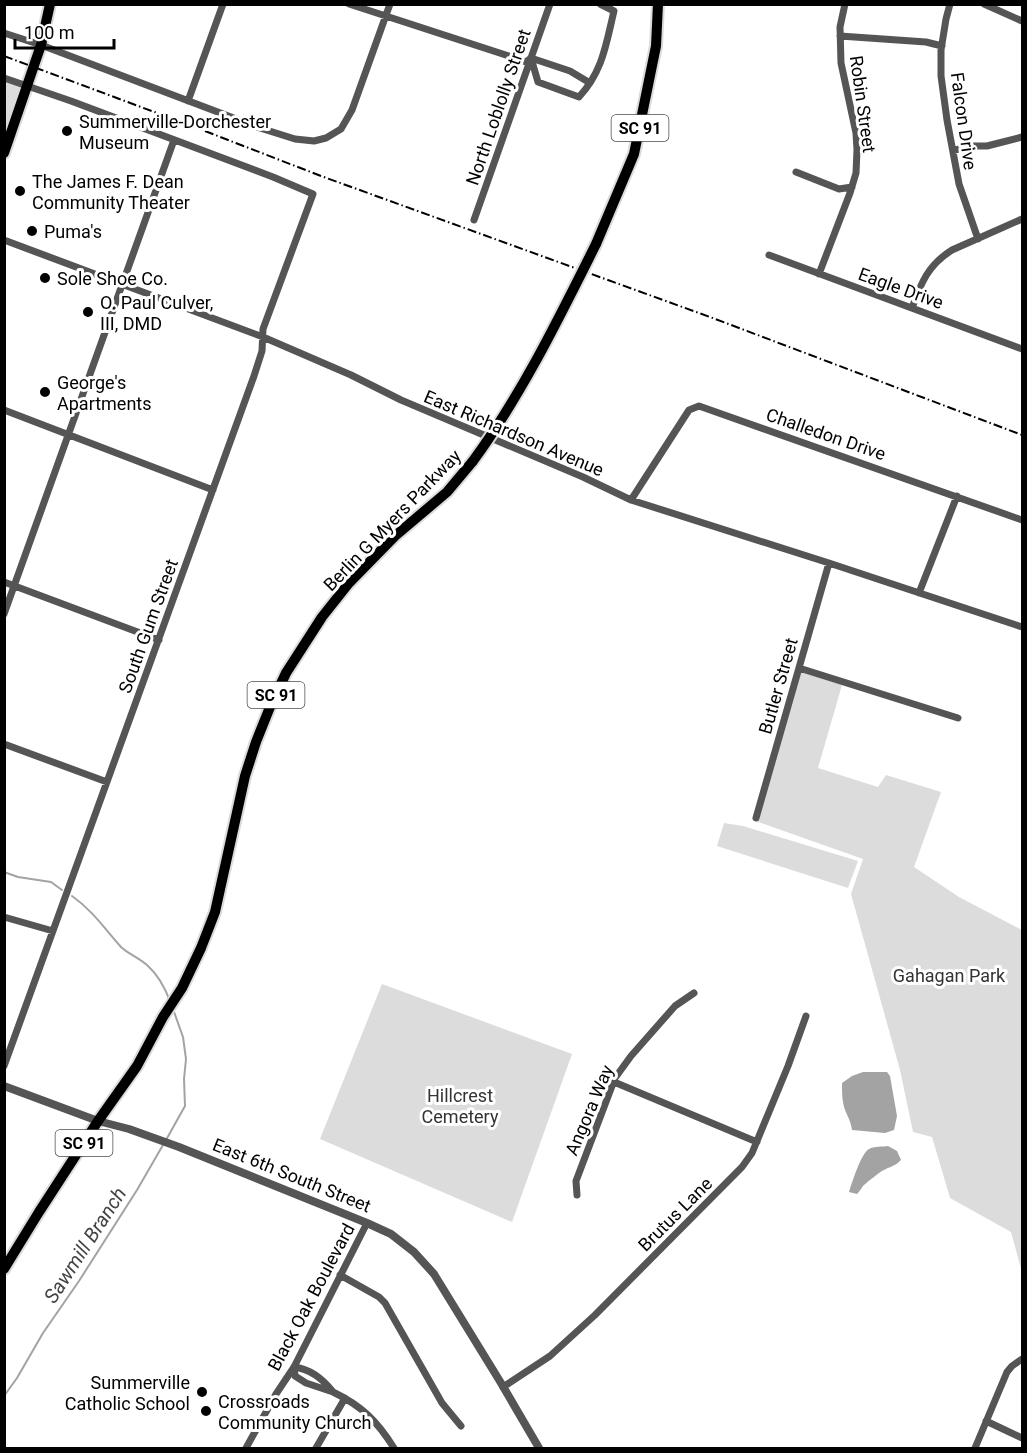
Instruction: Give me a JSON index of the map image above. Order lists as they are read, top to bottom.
{
  "streets": {
    "main road": ["SC 91", "Berlin G Myers Parkway"],
    "street": [
      "Robin Street",
      "North Loblolly Street",
      "Falcon Drive",
      "Eagle Drive",
      "East Richardson Avenue",
      "Challedon Drive",
      "South Gum Street",
      "Butler Street",
      "Angora Way",
      "East 6th South Street",
      "Brutus Lane",
      "Black Oak Boulevard"
    ]
  },
  "crossings": [
    ["Robin Street", "Eagle Drive"],
    ["East Richardson Avenue", "Challedon Drive"],
    ["East Richardson Avenue", "South Gum Street"],
    ["East Richardson Avenue", "Butler Street"],
    ["Berlin G Myers Parkway", "East 6th South Street"],
    ["East 6th South Street", "Brutus Lane"],
    ["East 6th South Street", "Black Oak Boulevard"]
  ],
  "water": ["Sawmill Branch"],
  "parks": ["Gahagan Park", "Hillcrest Cemetery"],
  "places": [
    "Summerville-Dorchester Museum",
    "The James F. Dean Community Theater",
    "Puma's",
    "Sole Shoe Co.",
    "O. Paul Culver, III, DMD",
    "George's Apartments",
    "Summerville Catholic School",
    "Crossroads Community Church"
  ],
  "scale_bar": "100 m"
}
